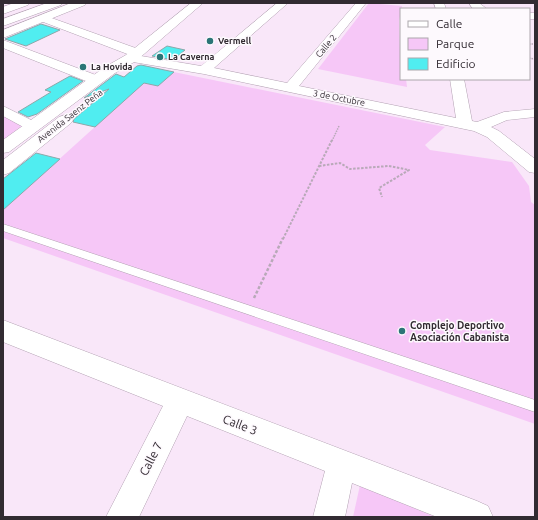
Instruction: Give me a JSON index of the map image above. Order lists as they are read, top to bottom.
{
  "streets": {
    "main road": ["Avenida Saenz Peña"],
    "street": [
      "Calle 2",
      "3 de Octubre",
      "Calle 3",
      "Calle 7"
    ]
  },
  "crossings": [
    ["Calle 2", "3 de Octubre"],
    ["3 de Octubre", "Avenida Saenz Peña"],
    ["Calle 3", "Calle 7"]
  ],
  "places": [
    "Vermell",
    "La Caverna",
    "La Hovida",
    "Complejo Deportivo Asociación Cabanista"
  ],
  "legend": ["Calle", "Parque", "Edificio"]
}
